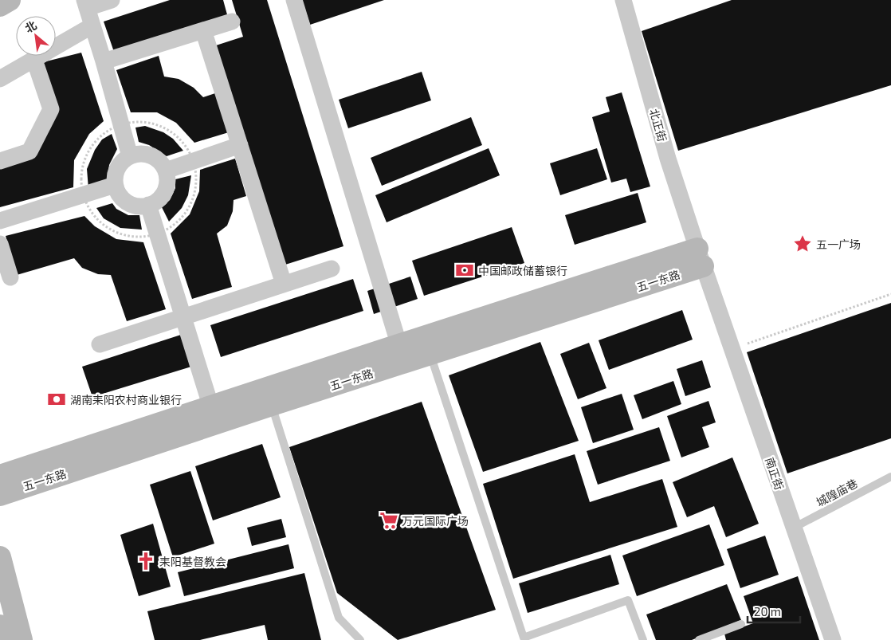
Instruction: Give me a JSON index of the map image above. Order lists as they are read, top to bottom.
{
  "streets": {
    "street": ["北正街", "五一东路", "南正街"],
    "lane": ["城隍庙巷"]
  },
  "crossings": [
    ["北正街", "五一东路"],
    ["北正街", "南正街"],
    ["南正街", "城隍庙巷"]
  ],
  "places": {
    "place": ["五一广场"],
    "bank": ["中国邮政储蓄银行", "湖南耒阳农村商业银行"],
    "supermarket": ["万元国际广场"],
    "church": ["耒阳基督教会"]
  },
  "scale_bar": "20 m",
  "north": "top left"
}
